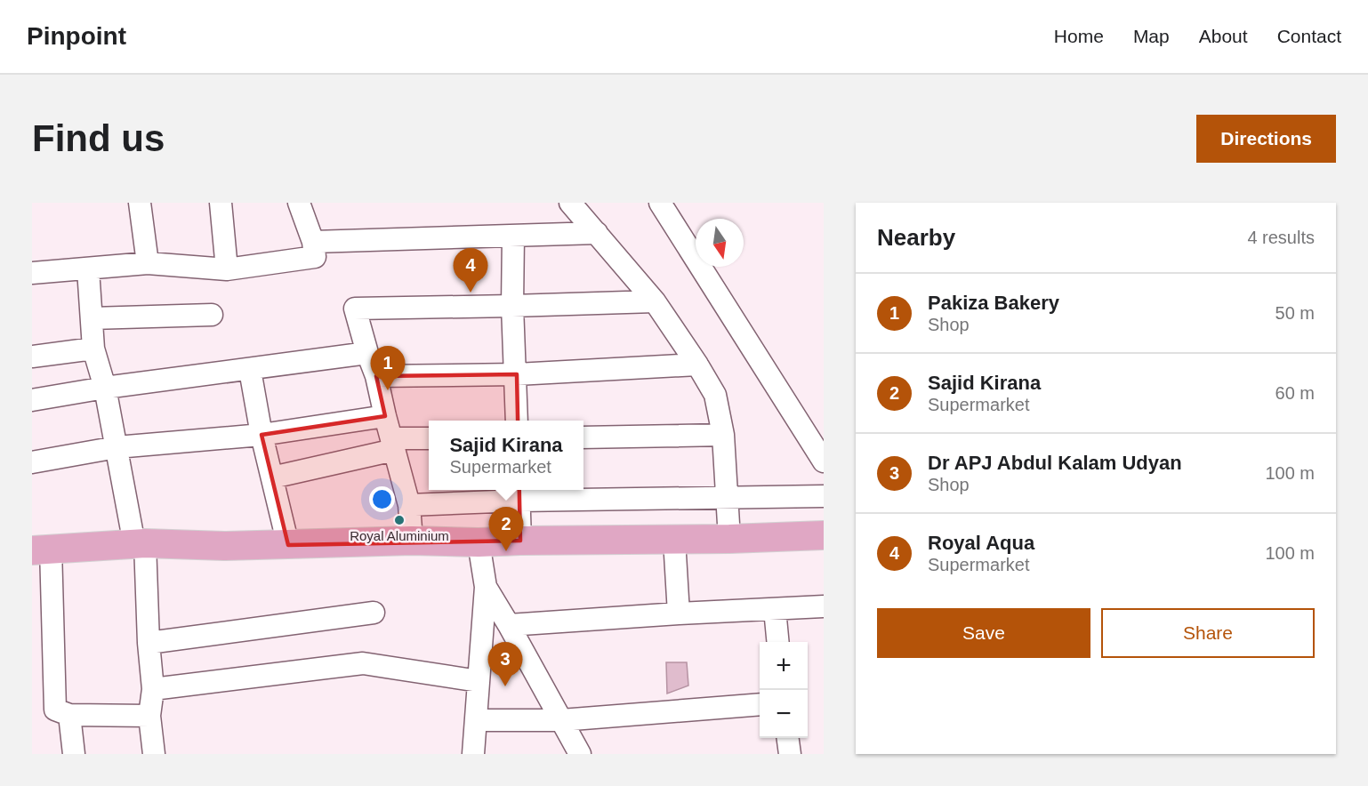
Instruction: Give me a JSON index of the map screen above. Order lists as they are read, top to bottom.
{
  "places": ["Royal Aluminium"],
  "north": "bottom",
  "page": {
    "header": "Pinpoint",
    "nav": [
      "Home",
      "Map",
      "About",
      "Contact"
    ],
    "buttons": [
      "Directions",
      ["Save", "Share"]
    ],
    "title": "Find us",
    "heading": ["Nearby", "4 results"],
    "pins": [
      "4",
      "1",
      "2",
      "3"
    ],
    "list": [
      {
        "mark": "1",
        "name": "Pakiza Bakery",
        "note": "Shop",
        "value": "50 m"
      },
      {
        "mark": "2",
        "name": "Sajid Kirana",
        "note": "Supermarket",
        "value": "60 m"
      },
      {
        "mark": "3",
        "name": "Dr APJ Abdul Kalam Udyan",
        "note": "Shop",
        "value": "100 m"
      },
      {
        "mark": "4",
        "name": "Royal Aqua",
        "note": "Supermarket",
        "value": "100 m"
      }
    ],
    "popup": ["Sajid Kirana", "Supermarket"],
    "map_buttons": ["+", "−"]
  }
}
